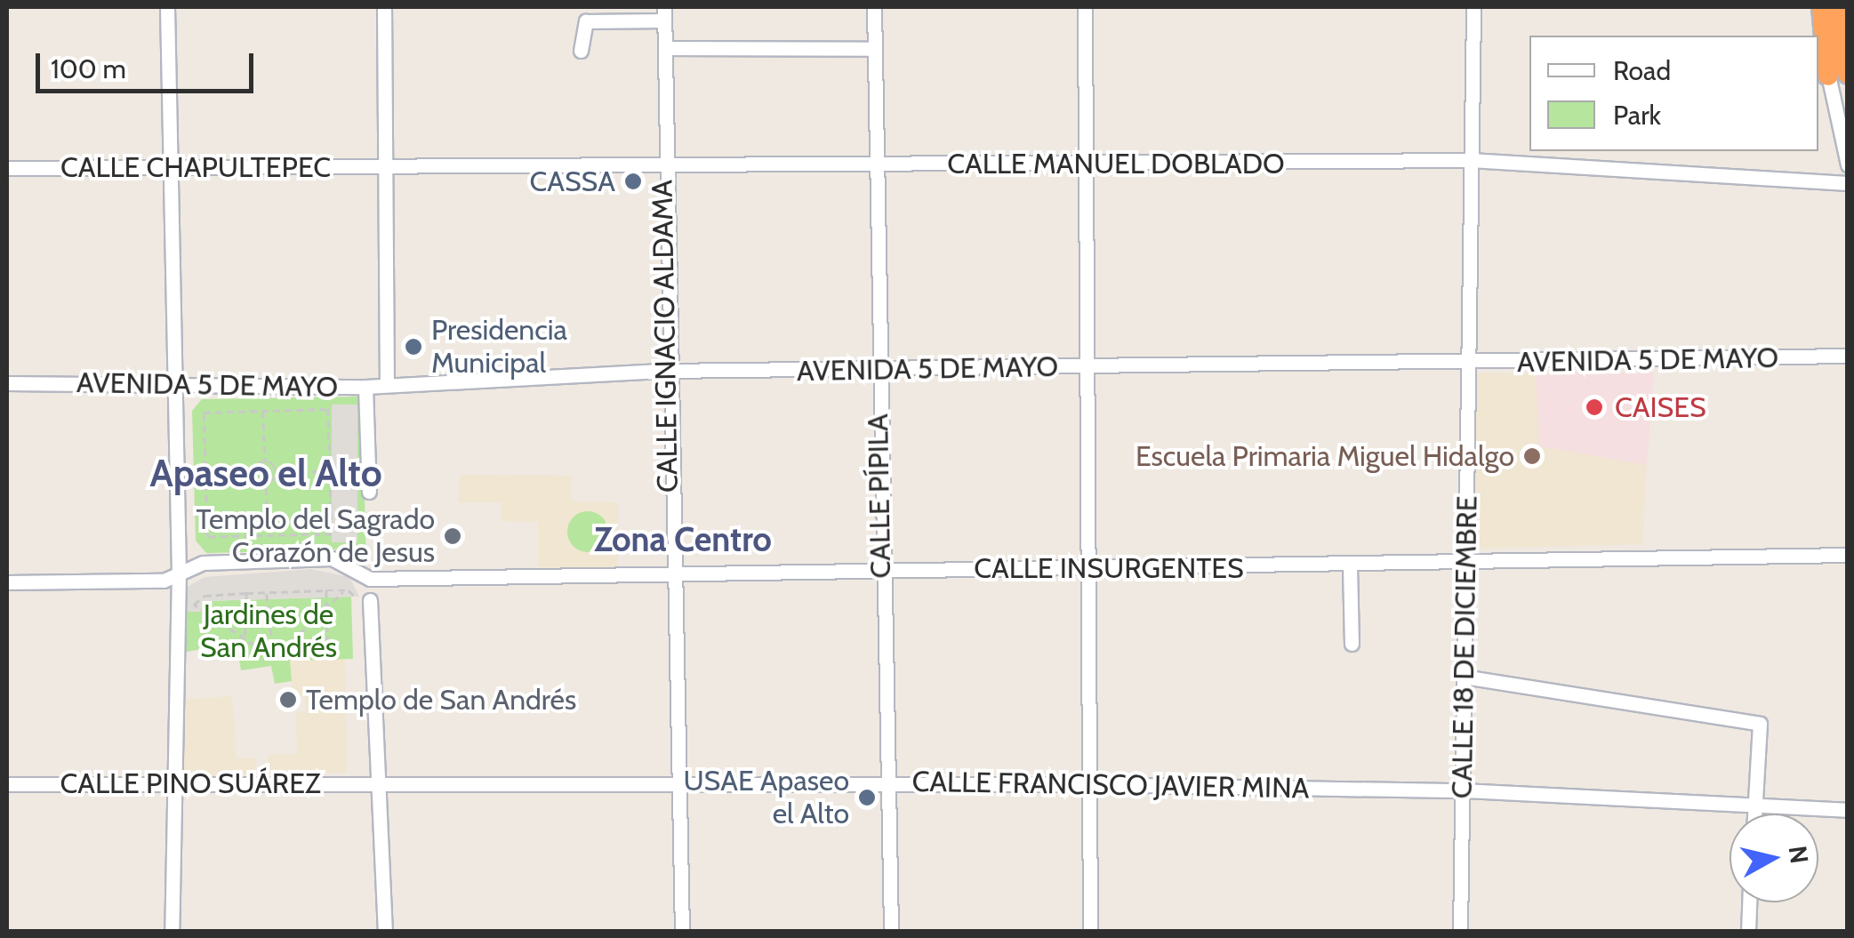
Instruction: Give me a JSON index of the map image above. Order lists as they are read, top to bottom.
{
  "streets": {
    "street": [
      "CALLE MANUEL DOBLADO",
      "CALLE CHAPULTEPEC",
      "CALLE IGNACIO ALDAMA",
      "AVENIDA 5 DE MAYO",
      "CALLE PÍPILA",
      "CALLE INSURGENTES",
      "CALLE 18 DE DICIEMBRE",
      "CALLE PINO SUÁREZ",
      "CALLE FRANCISCO JAVIER MINA"
    ]
  },
  "crossings": [
    ["CALLE MANUEL DOBLADO", "CALLE CHAPULTEPEC"],
    ["CALLE MANUEL DOBLADO", "CALLE IGNACIO ALDAMA"],
    ["CALLE MANUEL DOBLADO", "CALLE PÍPILA"],
    ["CALLE MANUEL DOBLADO", "CALLE 18 DE DICIEMBRE"],
    ["CALLE IGNACIO ALDAMA", "AVENIDA 5 DE MAYO"],
    ["CALLE IGNACIO ALDAMA", "CALLE INSURGENTES"],
    ["CALLE IGNACIO ALDAMA", "CALLE FRANCISCO JAVIER MINA"],
    ["AVENIDA 5 DE MAYO", "CALLE PÍPILA"],
    ["AVENIDA 5 DE MAYO", "CALLE 18 DE DICIEMBRE"],
    ["CALLE PÍPILA", "CALLE INSURGENTES"],
    ["CALLE PÍPILA", "CALLE FRANCISCO JAVIER MINA"],
    ["CALLE INSURGENTES", "CALLE 18 DE DICIEMBRE"],
    ["CALLE 18 DE DICIEMBRE", "CALLE FRANCISCO JAVIER MINA"],
    ["CALLE PINO SUÁREZ", "CALLE FRANCISCO JAVIER MINA"]
  ],
  "districts": ["Apaseo el Alto", "Zona Centro"],
  "parks": ["Jardines de San Andrés"],
  "places": [
    "CASSA",
    "Presidencia Municipal",
    "CAISES",
    "Escuela Primaria Miguel Hidalgo",
    "Templo del Sagrado Corazón de Jesus",
    "Templo de San Andrés",
    "USAE Apaseo el Alto"
  ],
  "legend": ["Road", "Park"],
  "scale_bar": "100 m",
  "north": "right"
}
